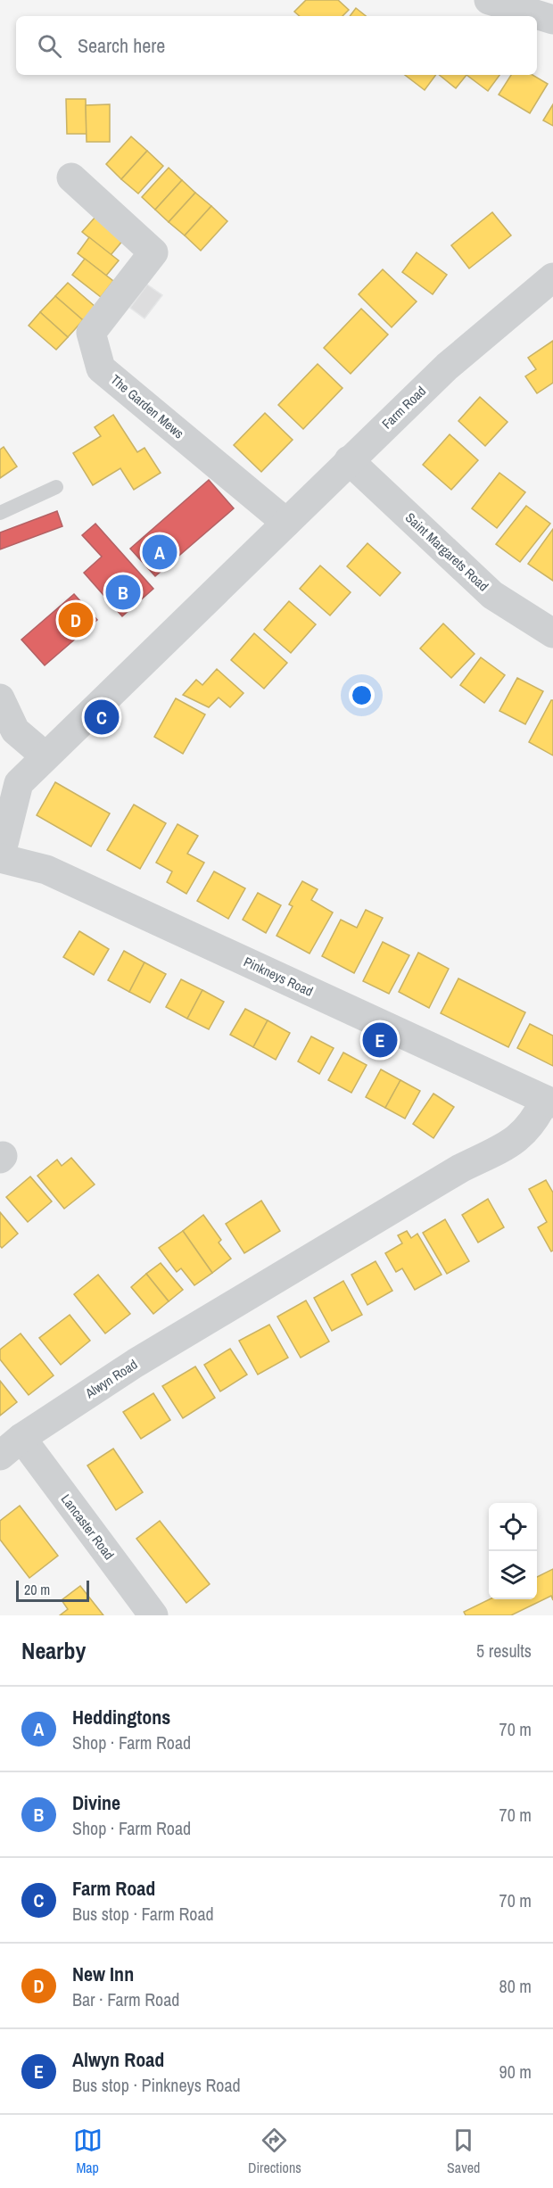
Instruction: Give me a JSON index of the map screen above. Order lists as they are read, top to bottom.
{
  "streets": {
    "street": [
      "The Garden Mews",
      "Farm Road",
      "Saint Margarets Road",
      "Pinkneys Road",
      "Alwyn Road",
      "Lancaster Road"
    ]
  },
  "crossings": [
    ["The Garden Mews", "Farm Road"],
    ["Farm Road", "Saint Margarets Road"],
    ["Farm Road", "Pinkneys Road"],
    ["Pinkneys Road", "Alwyn Road"],
    ["Alwyn Road", "Lancaster Road"]
  ],
  "scale_bar": "20 m",
  "page": {
    "search": "Search here",
    "pins": [
      "A",
      "B",
      "D",
      "C",
      "E"
    ],
    "scale": "20 m",
    "heading": ["Nearby", "5 results"],
    "list": [
      {
        "mark": "A",
        "name": "Heddingtons",
        "note": "Shop · Farm Road",
        "value": "70 m"
      },
      {
        "mark": "B",
        "name": "Divine",
        "note": "Shop · Farm Road",
        "value": "70 m"
      },
      {
        "mark": "C",
        "name": "Farm Road",
        "note": "Bus stop · Farm Road",
        "value": "70 m"
      },
      {
        "mark": "D",
        "name": "New Inn",
        "note": "Bar · Farm Road",
        "value": "80 m"
      },
      {
        "mark": "E",
        "name": "Alwyn Road",
        "note": "Bus stop · Pinkneys Road",
        "value": "90 m"
      }
    ],
    "nav": ["Map", "Directions", "Saved"]
  }
}
